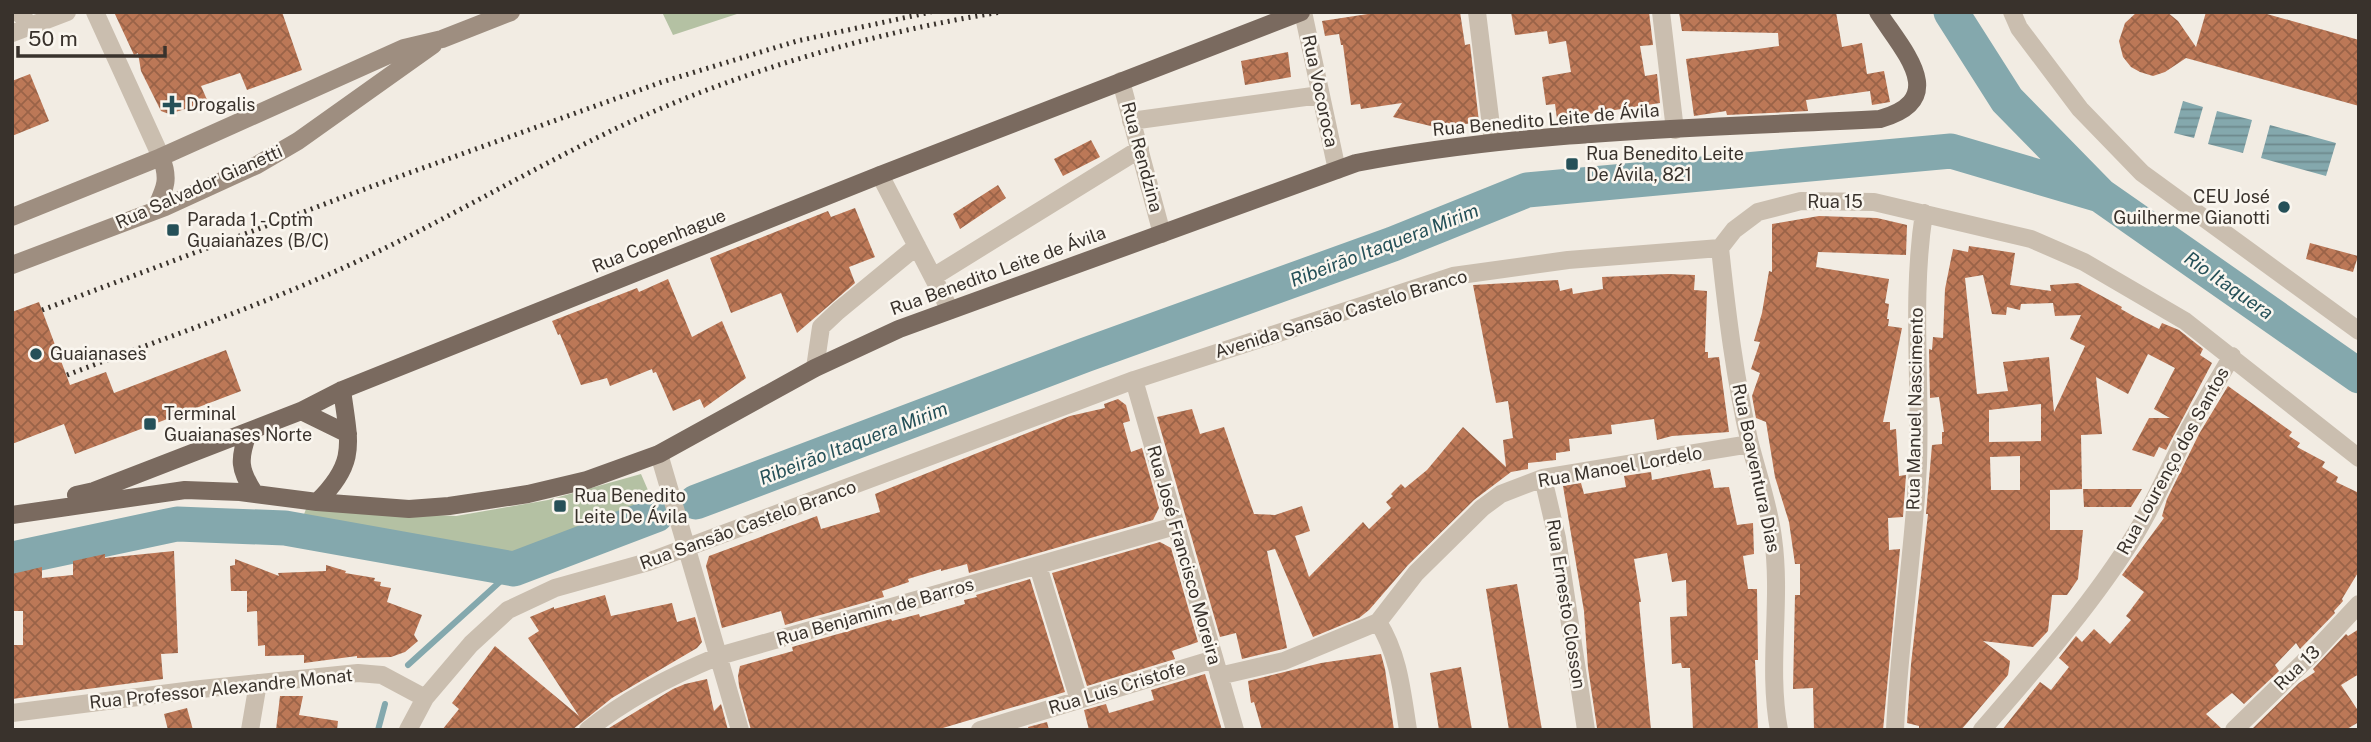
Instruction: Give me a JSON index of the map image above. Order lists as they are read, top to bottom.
{
  "streets": {
    "main road": ["Rua Benedito Leite de Ávila", "Rua Salvador Gianetti", "Rua Copenhague"],
    "street": [
      "Rua Vocoroca",
      "Rua Rendzina",
      "Rua 15",
      "Avenida Sansão Castelo Branco",
      "Rua Manuel Nascimento",
      "Rua Lourenço dos Santos",
      "Rua Manoel Lordelo",
      "Rua Boaventura Dias",
      "Rua Sansão Castelo Branco",
      "Rua José Francisco Moreira",
      "Rua Ernesto Closson",
      "Rua Benjamim de Barros",
      "Rua 13",
      "Rua Luis Cristofe",
      "Rua Professor Alexandre Monat"
    ]
  },
  "crossings": [
    ["Rua Vocoroca", "Rua Benedito Leite de Ávila"],
    ["Rua Vocoroca", "Rua Copenhague"],
    ["Rua Benedito Leite de Ávila", "Rua Rendzina"],
    ["Rua Benedito Leite de Ávila", "Rua Copenhague"],
    ["Rua Rendzina", "Rua Copenhague"],
    ["Rua 15", "Avenida Sansão Castelo Branco"],
    ["Rua 15", "Rua Manuel Nascimento"],
    ["Rua 15", "Rua Boaventura Dias"],
    ["Avenida Sansão Castelo Branco", "Rua Boaventura Dias"],
    ["Avenida Sansão Castelo Branco", "Rua Sansão Castelo Branco"],
    ["Avenida Sansão Castelo Branco", "Rua José Francisco Moreira"],
    ["Rua Manoel Lordelo", "Rua Boaventura Dias"],
    ["Rua Manoel Lordelo", "Rua José Francisco Moreira"],
    ["Rua Manoel Lordelo", "Rua Ernesto Closson"],
    ["Rua Manoel Lordelo", "Rua Luis Cristofe"],
    ["Rua Sansão Castelo Branco", "Rua José Francisco Moreira"],
    ["Rua Sansão Castelo Branco", "Rua Professor Alexandre Monat"],
    ["Rua José Francisco Moreira", "Rua Benjamim de Barros"],
    ["Rua José Francisco Moreira", "Rua Luis Cristofe"]
  ],
  "water": ["Ribeirão Itaquera Mirim", "Rio Itaquera"],
  "places": {
    "health": ["Drogalis"],
    "transit": [
      "Rua Benedito Leite De Ávila, 821",
      "Parada 1 - Cptm Guaianazes (B/C)",
      "Terminal Guaianases Norte",
      "Rua Benedito Leite De Ávila"
    ],
    "other": ["CEU José Guilherme Gianotti", "Guaianases"]
  },
  "scale_bar": "50 m"
}
